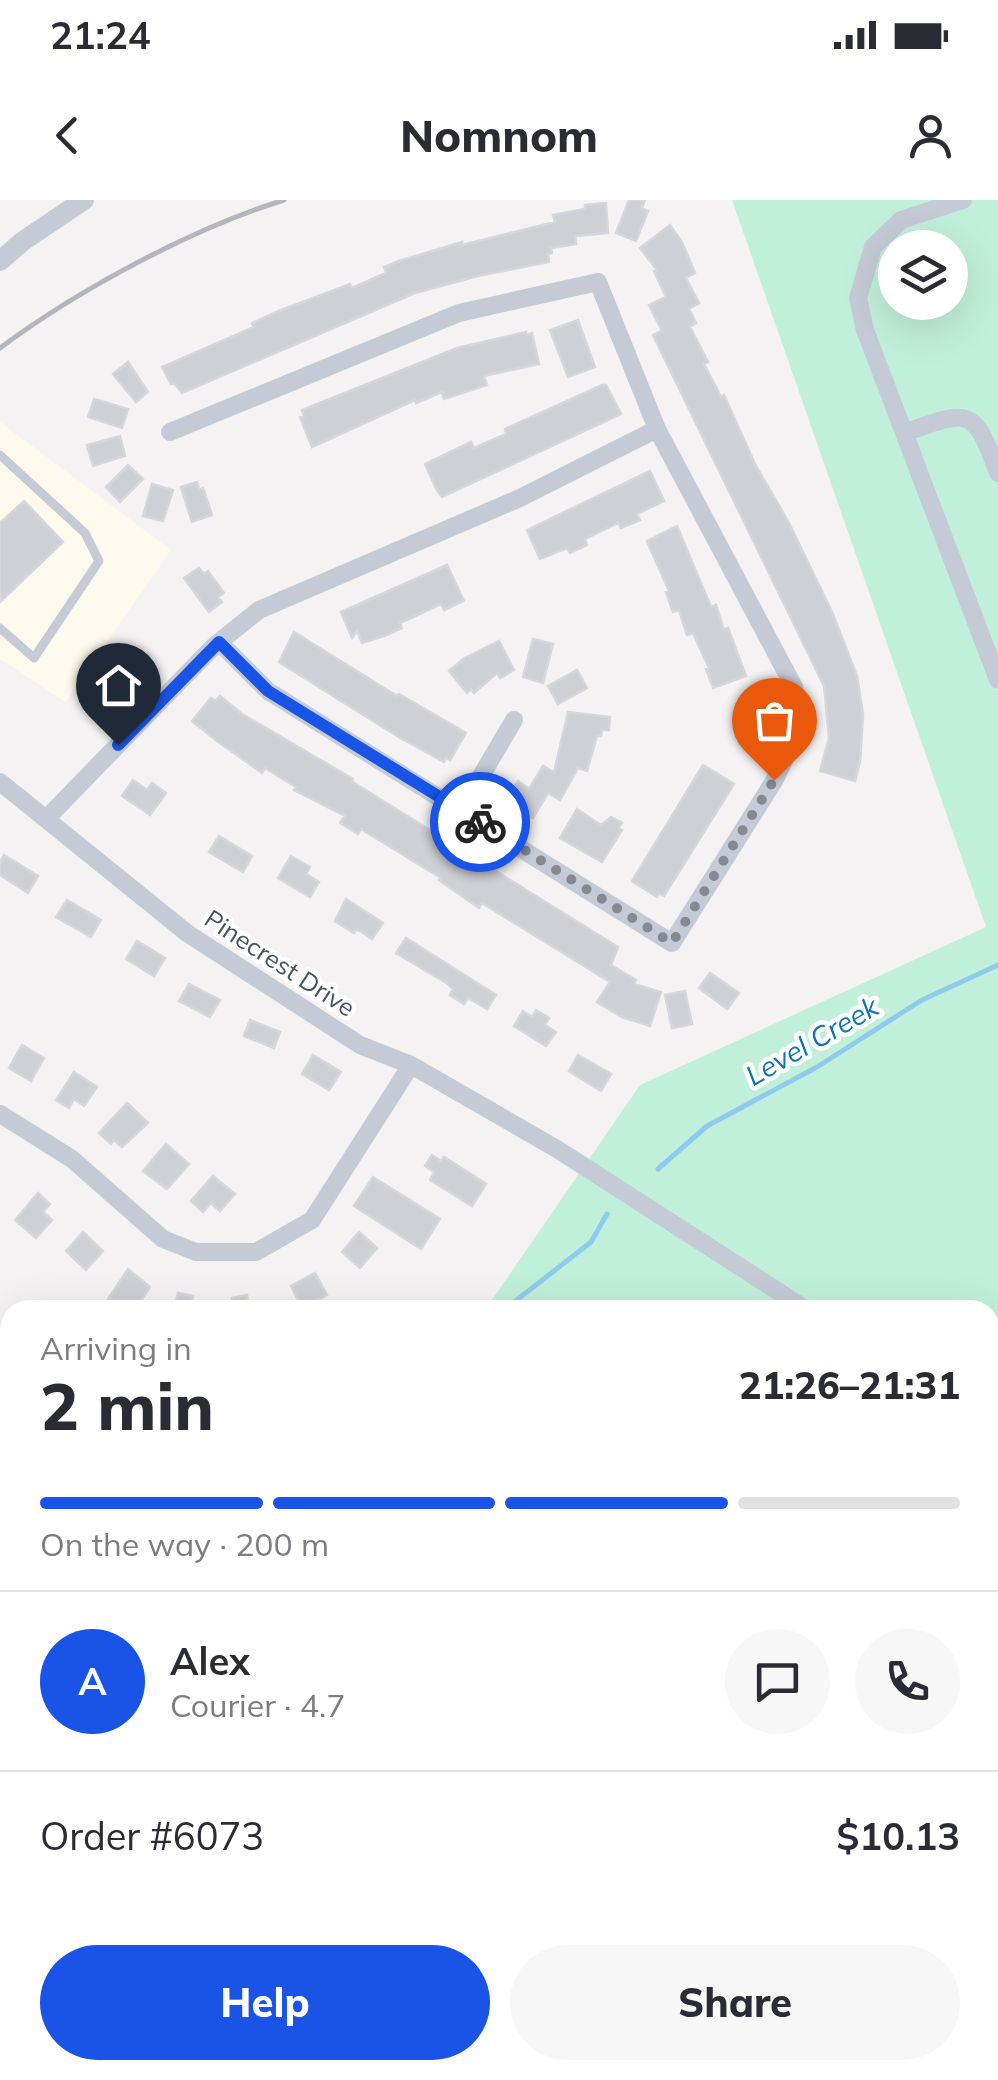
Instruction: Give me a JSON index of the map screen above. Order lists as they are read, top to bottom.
{
  "streets": {
    "street": ["Pinecrest Drive"]
  },
  "water": ["Level Creek"],
  "page": {
    "status": "21:24",
    "header": "Nomnom",
    "heading": ["2 min", "Arriving in", "21:26–21:31"],
    "panel": [
      "Alex",
      "Courier · 4.7",
      "Order #6073",
      "$10.13"
    ],
    "bar": "On the way · 200 m",
    "round": "A",
    "buttons": ["Help", "Share"]
  }
}
